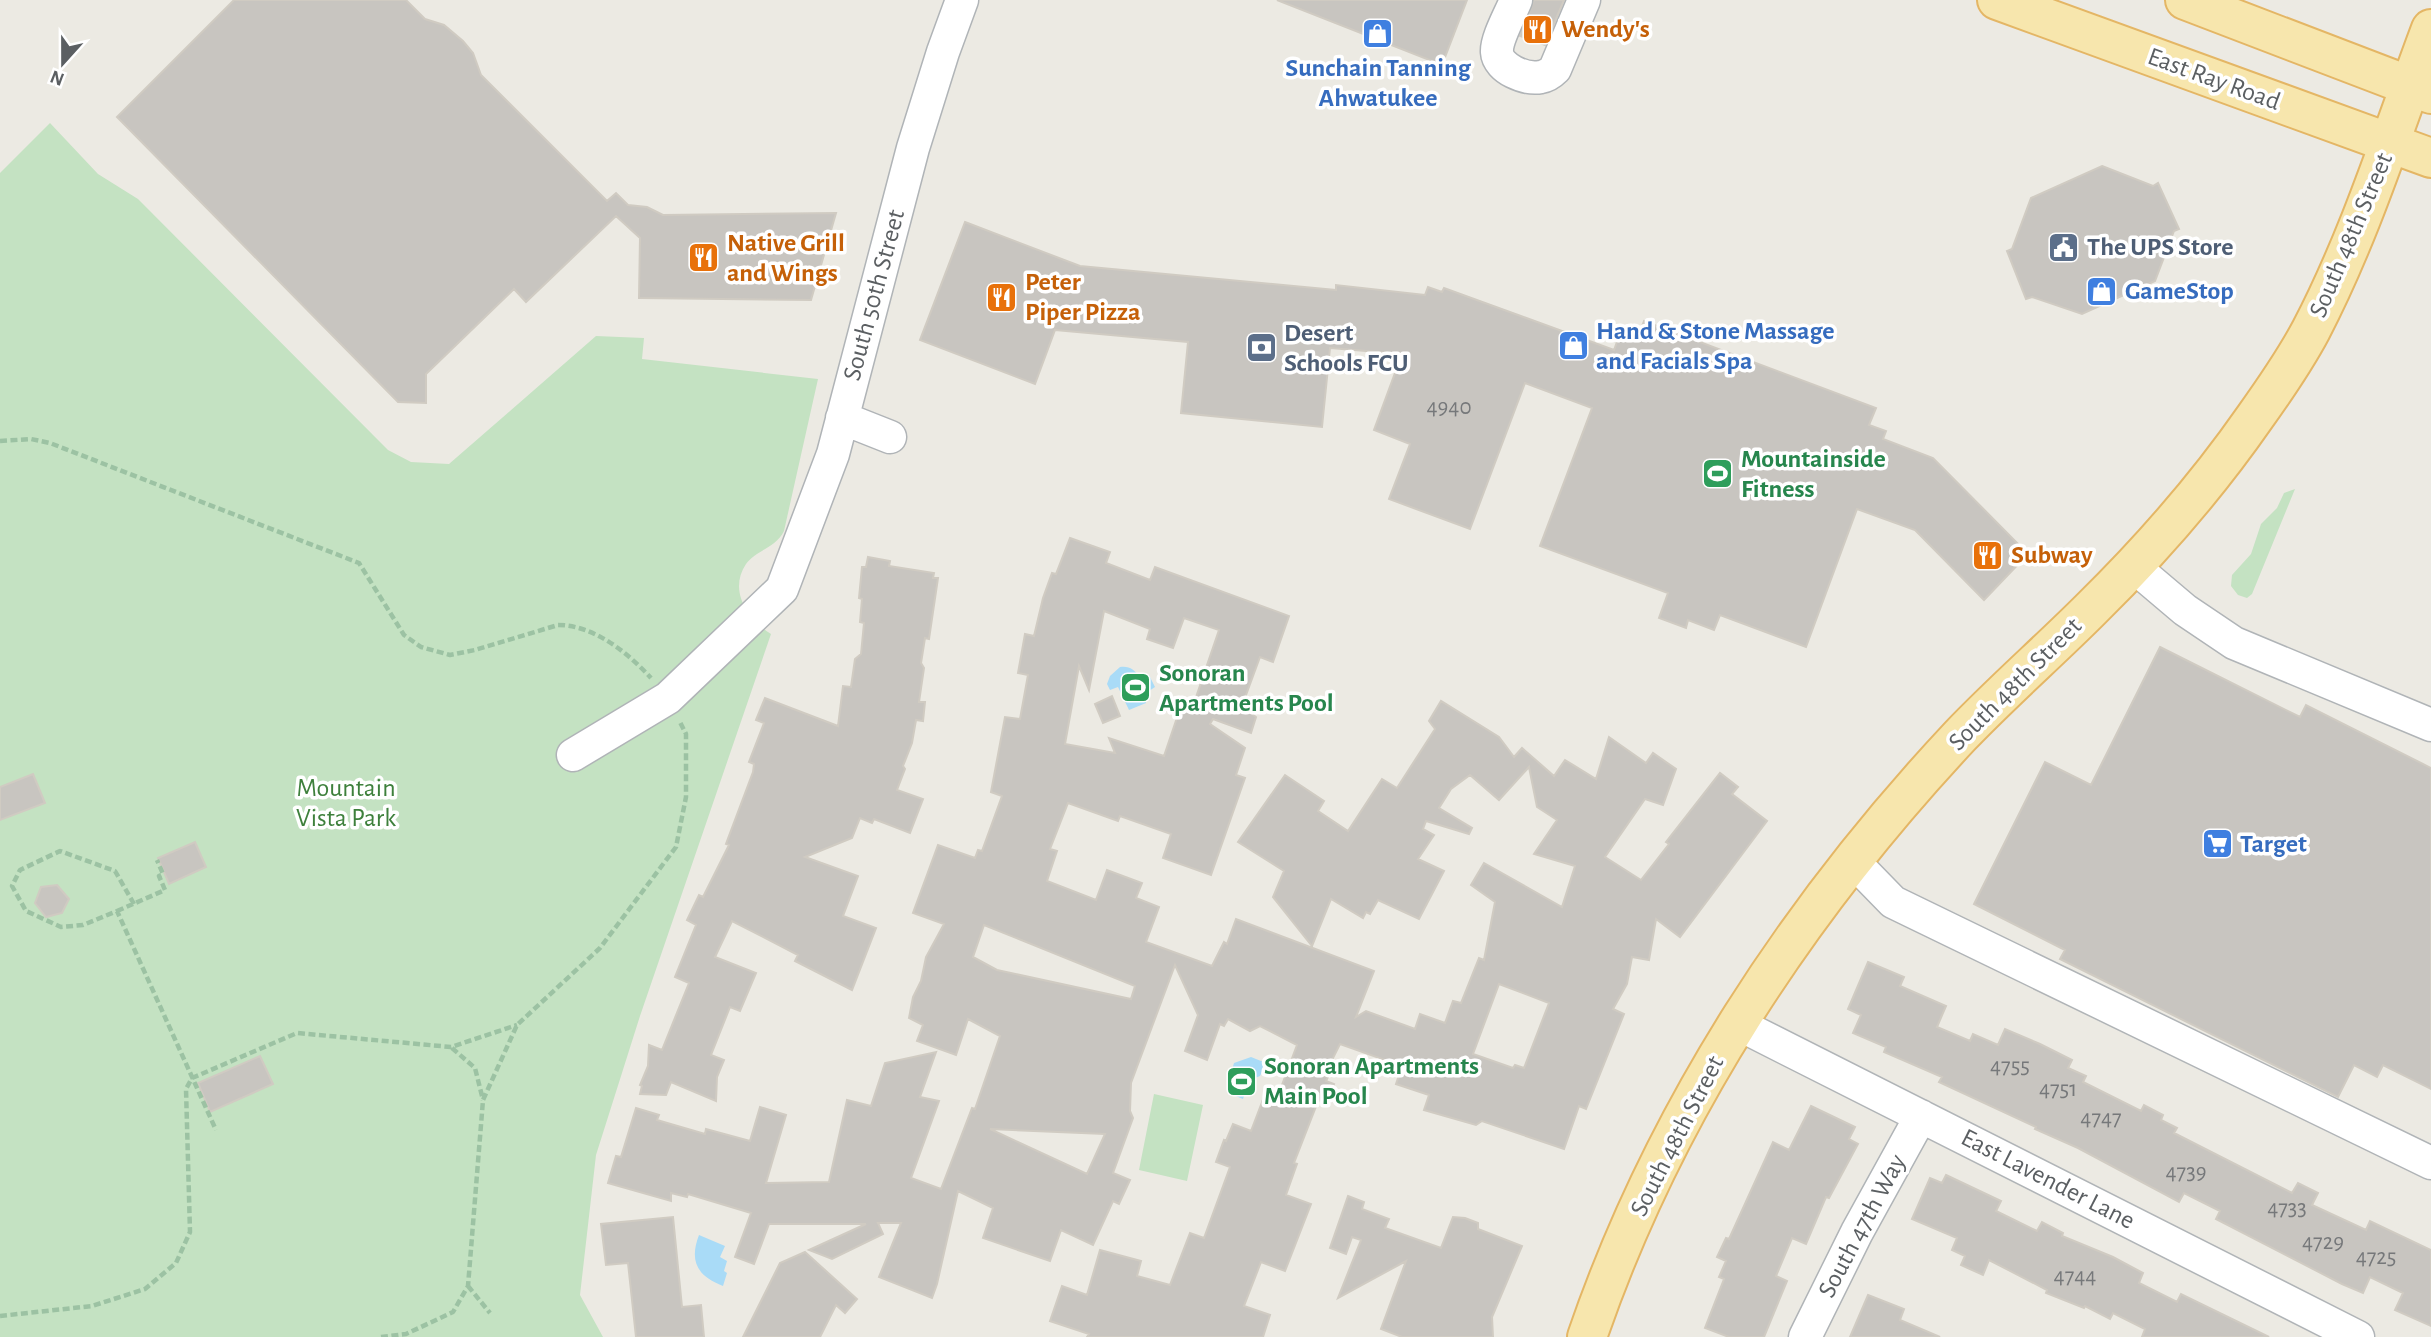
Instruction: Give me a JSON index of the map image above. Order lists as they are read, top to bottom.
{
  "streets": {
    "main road": ["East Ray Road", "South 48th Street"],
    "street": ["South 50th Street", "East Lavender Lane", "South 47th Way"]
  },
  "crossings": [
    ["East Ray Road", "South 48th Street"],
    ["South 48th Street", "East Lavender Lane"],
    ["East Lavender Lane", "South 47th Way"]
  ],
  "parks": ["Mountain Vista Park"],
  "places": {
    "restaurant": [
      "Wendy's",
      "Native Grill and Wings",
      "Peter Piper Pizza",
      "Subway"
    ],
    "shop": ["Sunchain Tanning Ahwatukee", "GameStop", "Hand & Stone Massage and Facials Spa"],
    "public building": ["The UPS Store"],
    "bank": ["Desert Schools FCU"],
    "sports": ["Mountainside Fitness", "Sonoran Apartments Pool", "Sonoran Apartments Main Pool"],
    "supermarket": ["Target"]
  },
  "house_numbers": [
    "4940",
    "4755",
    "4751",
    "4747",
    "4739",
    "4733",
    "4729",
    "4725",
    "4744"
  ],
  "north": "bottom"
}
